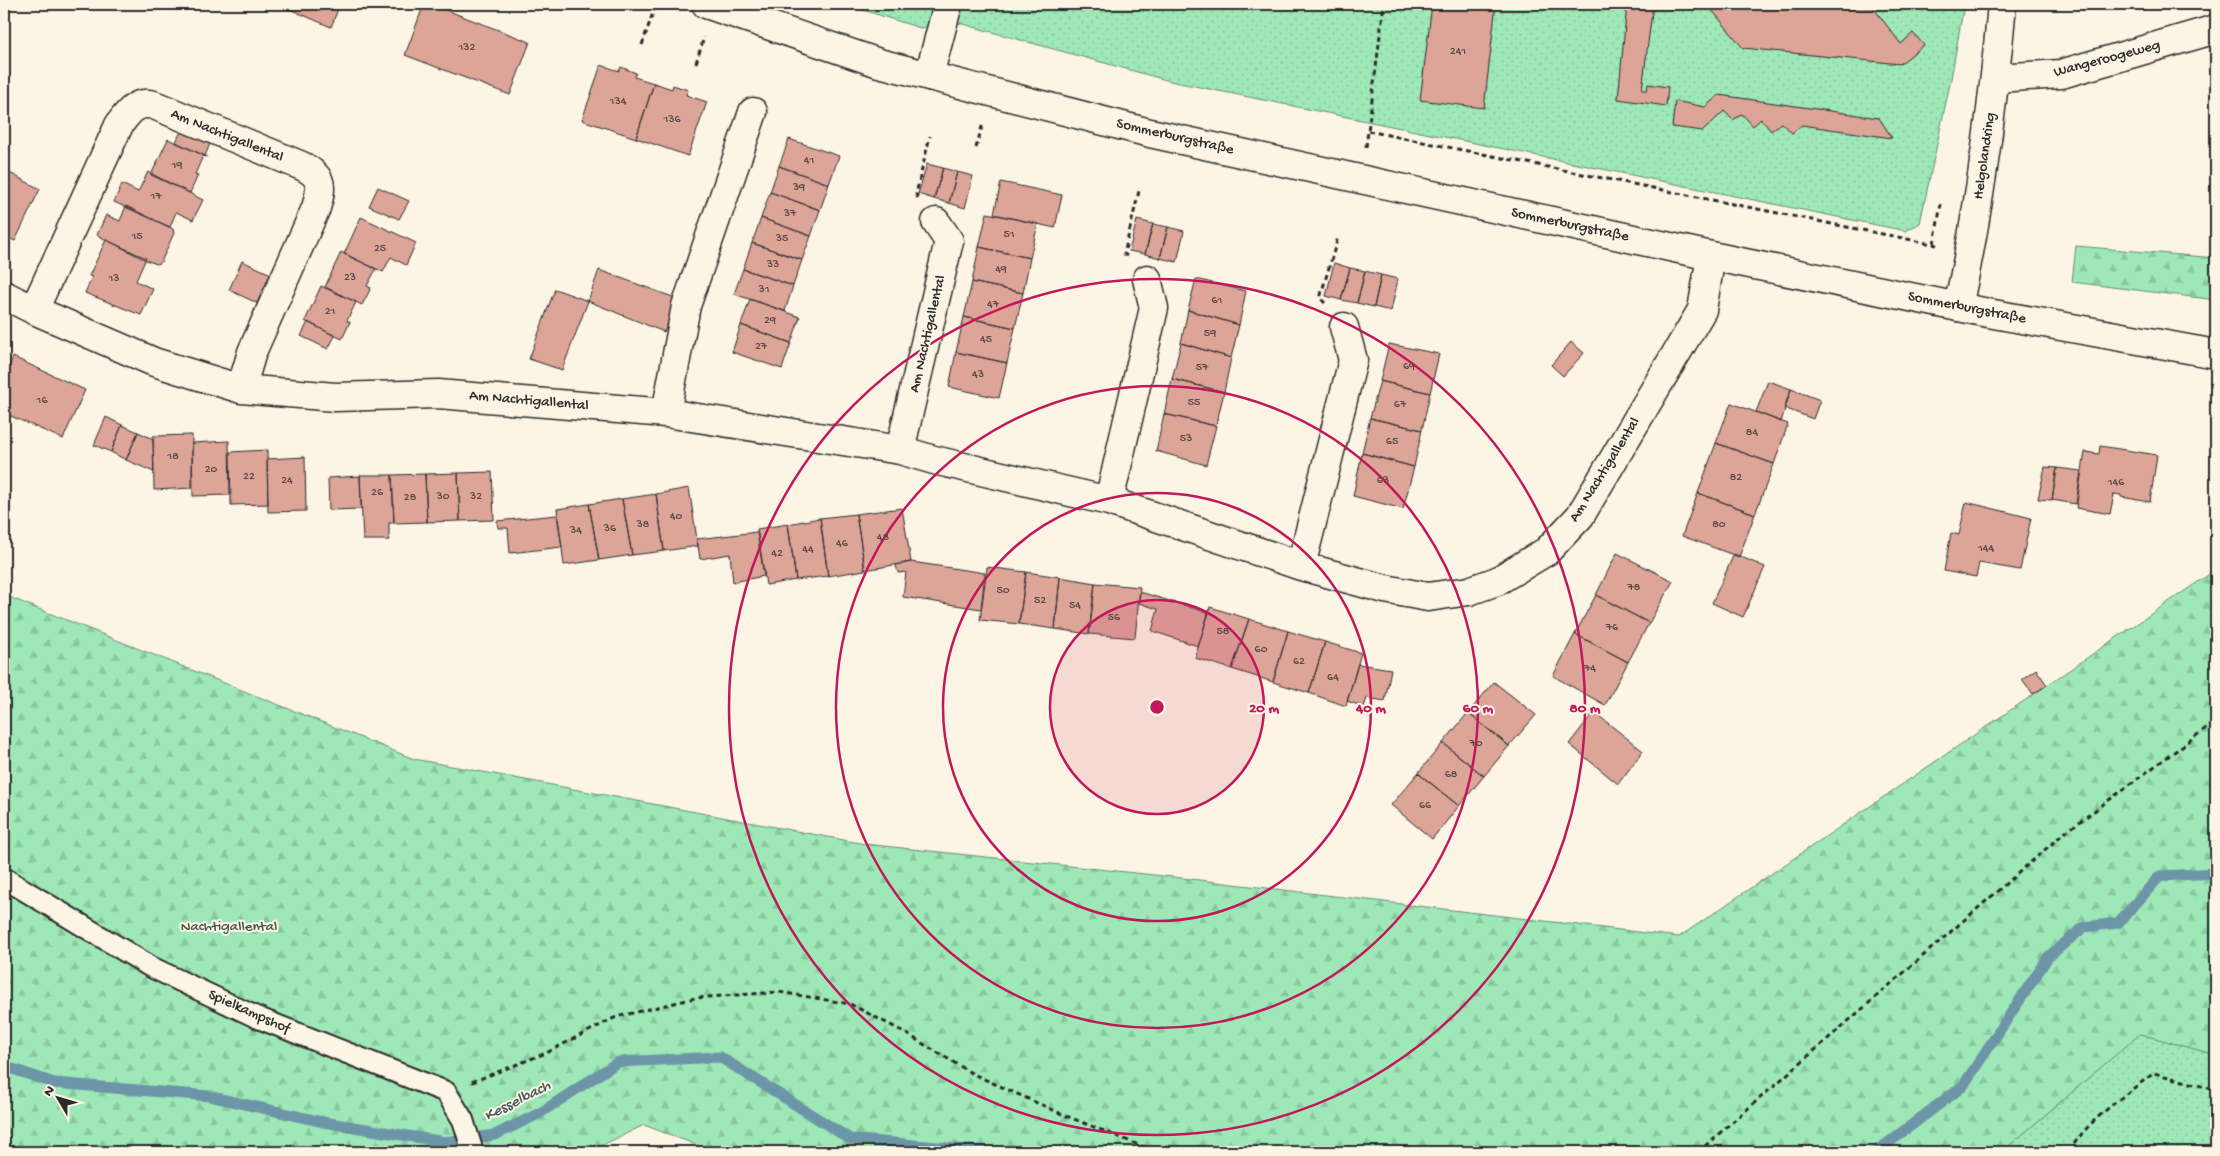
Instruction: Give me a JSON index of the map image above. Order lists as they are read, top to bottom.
{
  "streets": {
    "street": [
      "Wangeroogeweg",
      "Am Nachtigallental",
      "Sommerburgstraße",
      "Helgolandring"
    ],
    "lane": ["Spielkampshof"]
  },
  "crossings": [
    ["Wangeroogeweg", "Helgolandring"],
    ["Am Nachtigallental", "Sommerburgstraße"],
    ["Sommerburgstraße", "Helgolandring"]
  ],
  "water": ["Kesselbach"],
  "parks": ["Nachtigallental"],
  "house_numbers": [
    "132",
    "241",
    "134",
    "136",
    "41",
    "19",
    "39",
    "17",
    "37",
    "51",
    "15",
    "35",
    "25",
    "33",
    "49",
    "23",
    "13",
    "31",
    "61",
    "47",
    "21",
    "29",
    "59",
    "45",
    "27",
    "69",
    "57",
    "43",
    "16",
    "55",
    "67",
    "84",
    "53",
    "65",
    "18",
    "20",
    "22",
    "82",
    "24",
    "63",
    "146",
    "26",
    "30",
    "32",
    "28",
    "40",
    "38",
    "80",
    "36",
    "34",
    "48",
    "46",
    "144",
    "44",
    "42",
    "78",
    "50",
    "52",
    "54",
    "56",
    "76",
    "58",
    "60",
    "62",
    "74",
    "64",
    "70",
    "68",
    "66"
  ],
  "north": "top left",
  "rings": [
    "20 m",
    "40 m",
    "60 m",
    "80 m"
  ]
}
